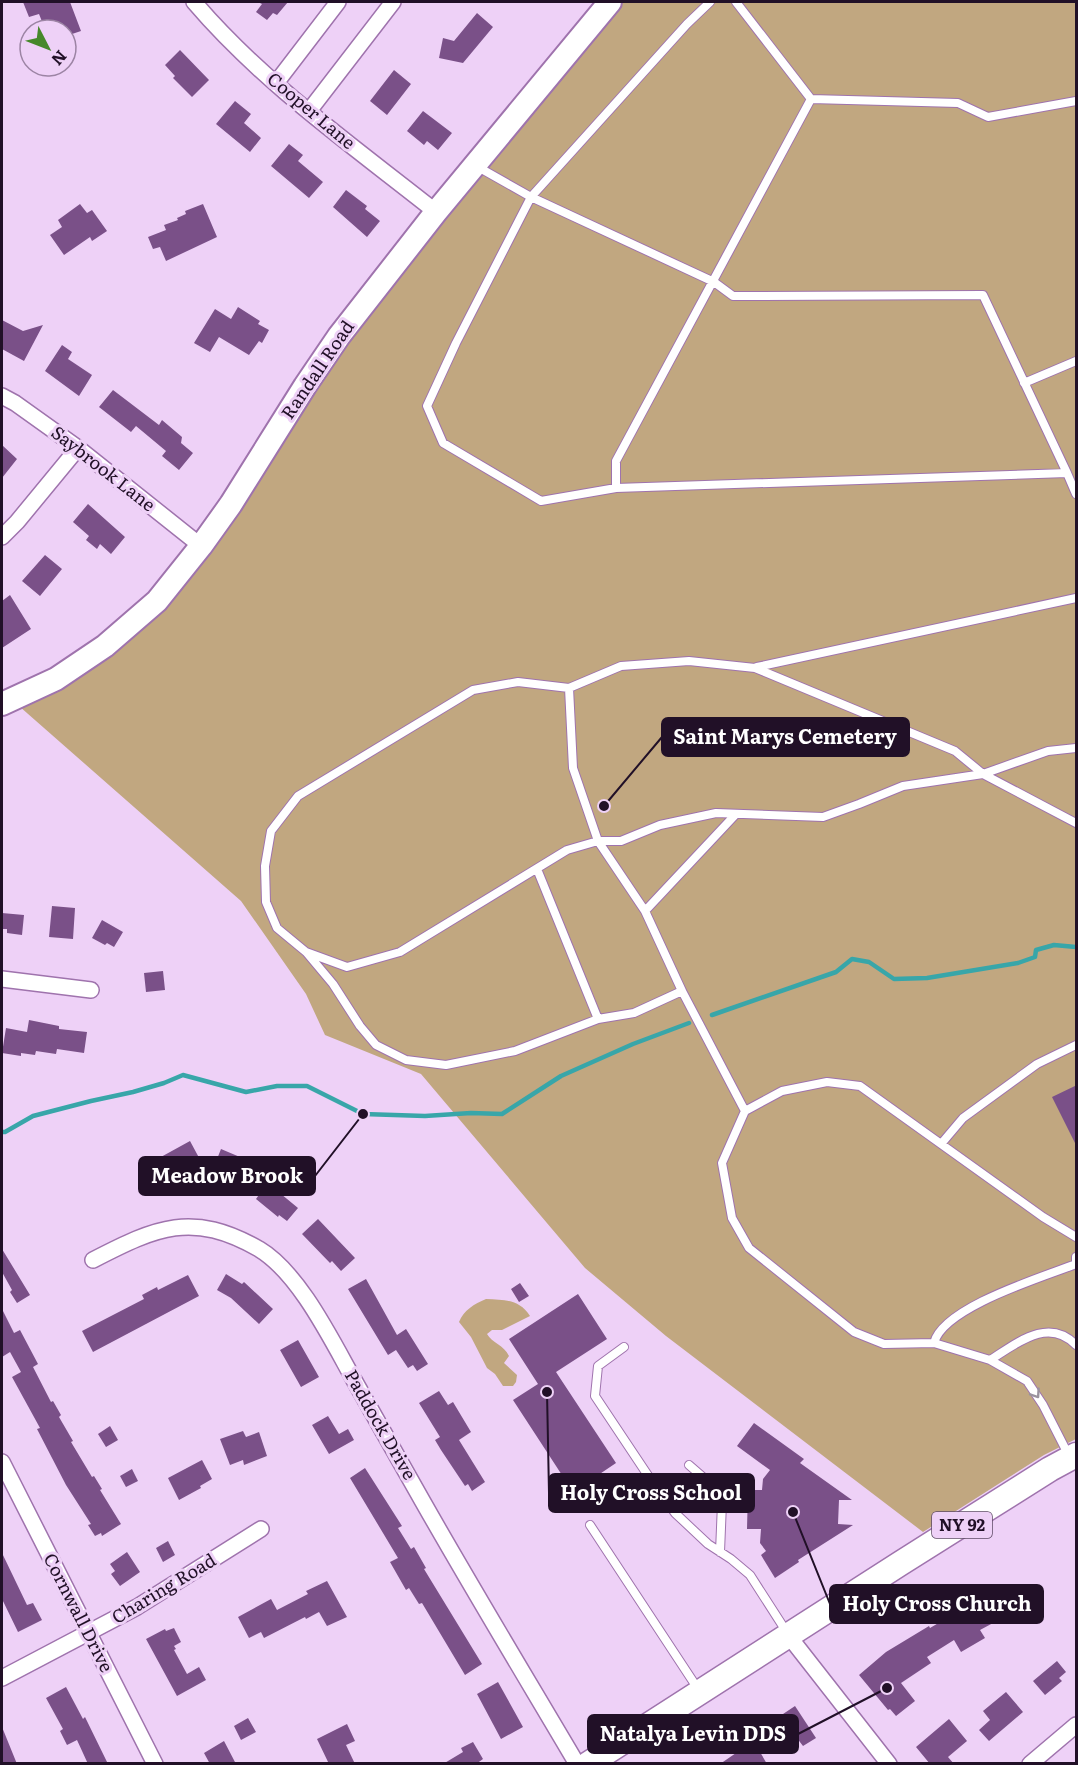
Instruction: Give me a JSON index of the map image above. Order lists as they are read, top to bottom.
{
  "streets": {
    "main road": ["NY 92"],
    "street": [
      "Cooper Lane",
      "Randall Road",
      "Saybrook Lane",
      "Paddock Drive",
      "Charing Road",
      "Cornwall Drive"
    ]
  },
  "crossings": [
    ["Cooper Lane", "Randall Road"],
    ["Randall Road", "Saybrook Lane"],
    ["Charing Road", "Cornwall Drive"]
  ],
  "places": [
    "Saint Marys Cemetery",
    "Meadow Brook",
    "Holy Cross School",
    "Holy Cross Church",
    "Natalya Levin DDS"
  ],
  "north": "bottom right"
}
